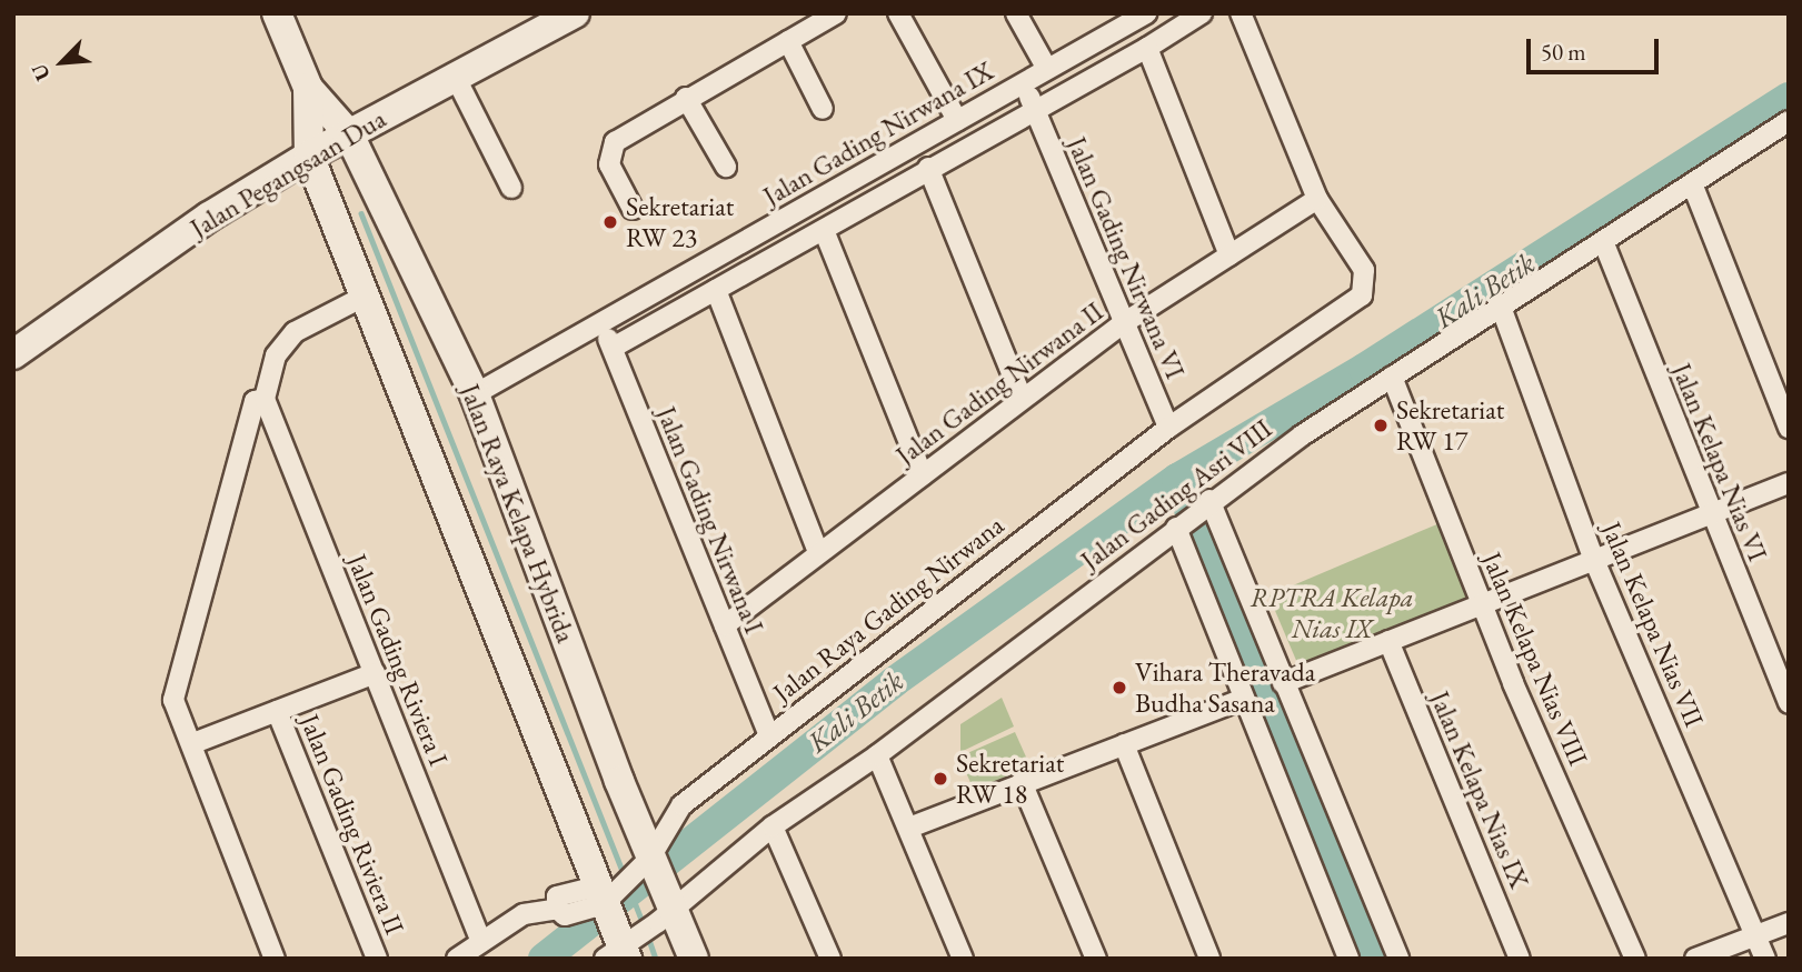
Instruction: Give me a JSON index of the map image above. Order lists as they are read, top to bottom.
{
  "streets": {
    "main road": ["Jalan Pegangsaan Dua", "Jalan Raya Kelapa Hybrida"],
    "street": [
      "Jalan Gading Nirwana IX",
      "Jalan Gading Nirwana VI",
      "Jalan Gading Nirwana II",
      "Jalan Kelapa Nias VI",
      "Jalan Gading Asri VIII",
      "Jalan Gading Nirwana I",
      "Jalan Raya Gading Nirwana",
      "Jalan Kelapa Nias VII",
      "Jalan Kelapa Nias VIII",
      "Jalan Gading Riviera I",
      "Jalan Kelapa Nias IX",
      "Jalan Gading Riviera II"
    ]
  },
  "crossings": [
    ["Jalan Gading Nirwana IX", "Jalan Gading Nirwana VI"],
    ["Jalan Gading Nirwana IX", "Jalan Raya Kelapa Hybrida"],
    ["Jalan Gading Nirwana IX", "Jalan Gading Nirwana I"],
    ["Jalan Pegangsaan Dua", "Jalan Raya Kelapa Hybrida"],
    ["Jalan Gading Nirwana VI", "Jalan Gading Nirwana II"],
    ["Jalan Gading Nirwana VI", "Jalan Raya Gading Nirwana"],
    ["Jalan Gading Nirwana II", "Jalan Gading Nirwana I"],
    ["Jalan Gading Nirwana II", "Jalan Raya Gading Nirwana"],
    ["Jalan Kelapa Nias VI", "Jalan Gading Asri VIII"],
    ["Jalan Gading Asri VIII", "Jalan Raya Kelapa Hybrida"],
    ["Jalan Gading Asri VIII", "Jalan Kelapa Nias VII"],
    ["Jalan Gading Asri VIII", "Jalan Kelapa Nias VIII"],
    ["Jalan Raya Kelapa Hybrida", "Jalan Raya Gading Nirwana"],
    ["Jalan Gading Nirwana I", "Jalan Raya Gading Nirwana"]
  ],
  "water": ["Kali Betik"],
  "parks": ["RPTRA Kelapa Nias IX"],
  "places": [
    "Sekretariat RW 23",
    "Sekretariat RW 17",
    "Vihara Theravada Budha Sasana",
    "Sekretariat RW 18"
  ],
  "scale_bar": "50 m",
  "north": "bottom left"
}
